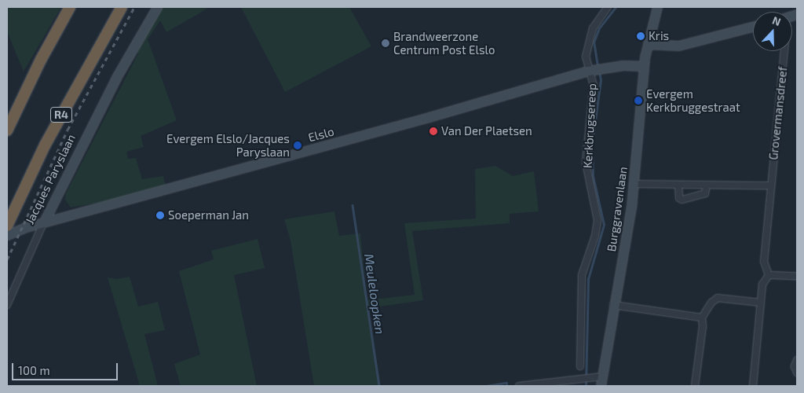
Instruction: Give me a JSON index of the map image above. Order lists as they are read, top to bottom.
{
  "streets": {
    "highway": ["R4", "Jacques Paryslaan"],
    "street": [
      "Grovermansdreef",
      "Kerkbrugsereep",
      "Elslo",
      "Burggravenlaan"
    ]
  },
  "crossings": [
    ["Kerkbrugsereep", "Elslo"],
    ["Elslo", "Jacques Paryslaan"],
    ["Elslo", "Burggravenlaan"]
  ],
  "water": ["Meuleloopken"],
  "places": [
    "Kris",
    "Brandweerzone Centrum Post Elslo",
    "Evergem Kerkbruggestraat",
    "Van Der Plaetsen",
    "Evergem Elslo/Jacques Paryslaan",
    "Soeperman Jan"
  ],
  "scale_bar": "100 m",
  "north": "top"
}
